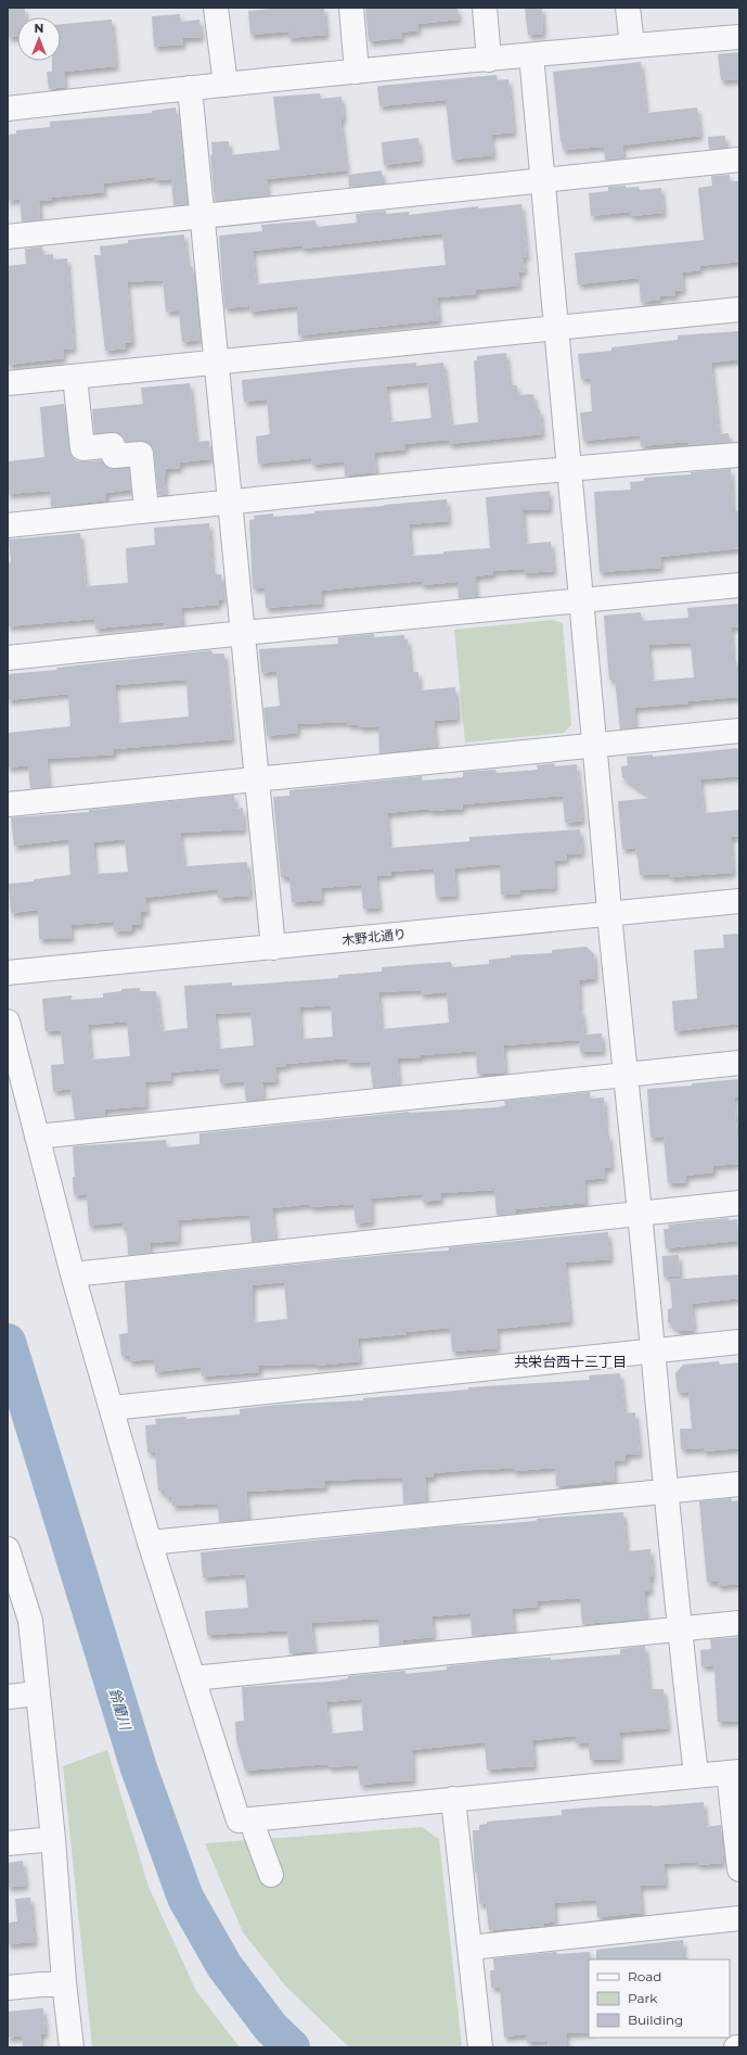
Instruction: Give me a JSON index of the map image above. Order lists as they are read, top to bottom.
{
  "streets": {
    "street": ["木野北通り"]
  },
  "districts": ["共栄台西十三丁目"],
  "water": ["鈴蘭川"],
  "legend": ["Road", "Park", "Building"],
  "north": "top"
}
